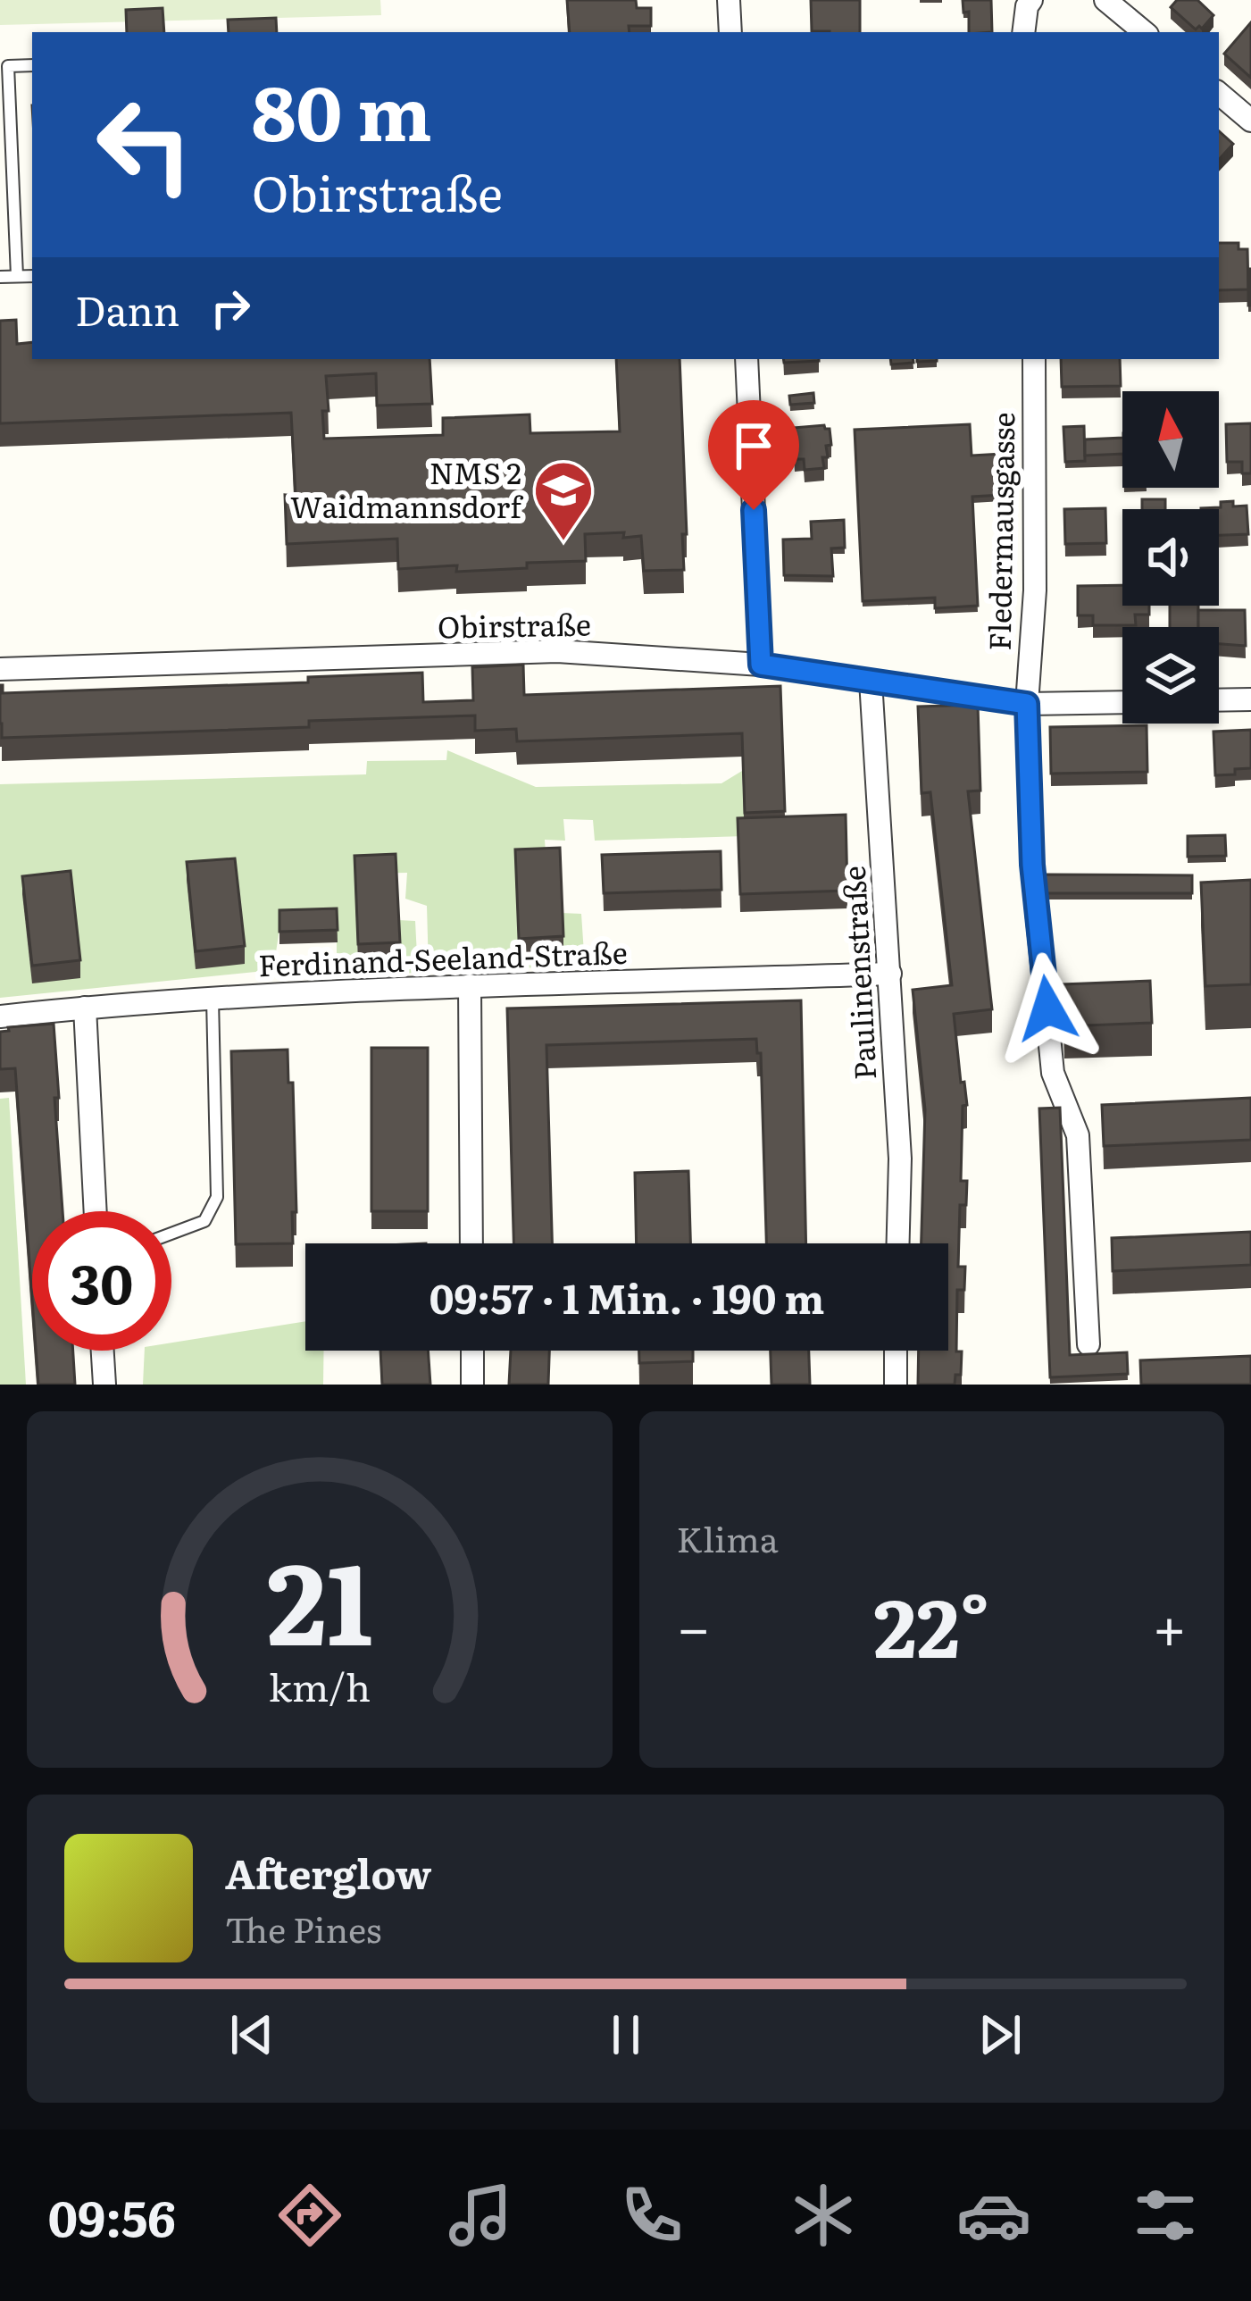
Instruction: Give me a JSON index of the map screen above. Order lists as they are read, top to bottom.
{
  "streets": {
    "street": [
      "Fledermausgasse",
      "Obirstraße",
      "Ferdinand-Seeland-Straße",
      "Paulinenstraße"
    ]
  },
  "crossings": [
    ["Fledermausgasse", "Obirstraße"],
    ["Obirstraße", "Paulinenstraße"],
    ["Ferdinand-Seeland-Straße", "Paulinenstraße"]
  ],
  "places": {
    "school or university": ["NMS 2 Waidmannsdorf"]
  },
  "north": "top",
  "page": {
    "turn": ["80 m", "Obirstraße"],
    "then": "Dann",
    "limit": "30",
    "trip": "09:57 · 1 Min. · 190 m",
    "tile": "Klima",
    "heat": ["−", "22°", "+"],
    "song": ["Afterglow", "The Pines"],
    "tabs": "09:56",
    "gauge": ["21", "km/h"]
  }
}
